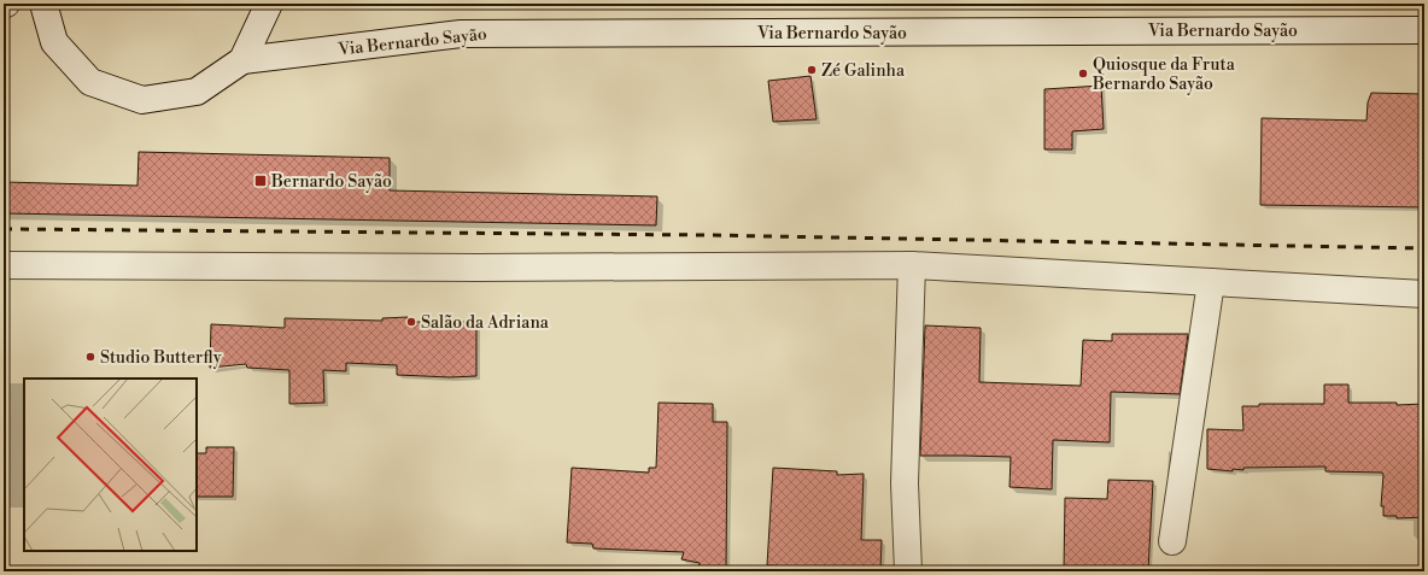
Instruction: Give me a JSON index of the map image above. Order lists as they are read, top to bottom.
{
  "streets": {
    "street": ["Via Bernardo Sayão"]
  },
  "places": {
    "other": [
      "Zé Galinha",
      "Quiosque da Fruta Bernardo Sayão",
      "Salão da Adriana",
      "Studio Butterfly"
    ],
    "transit": ["Bernardo Sayão"]
  }
}
